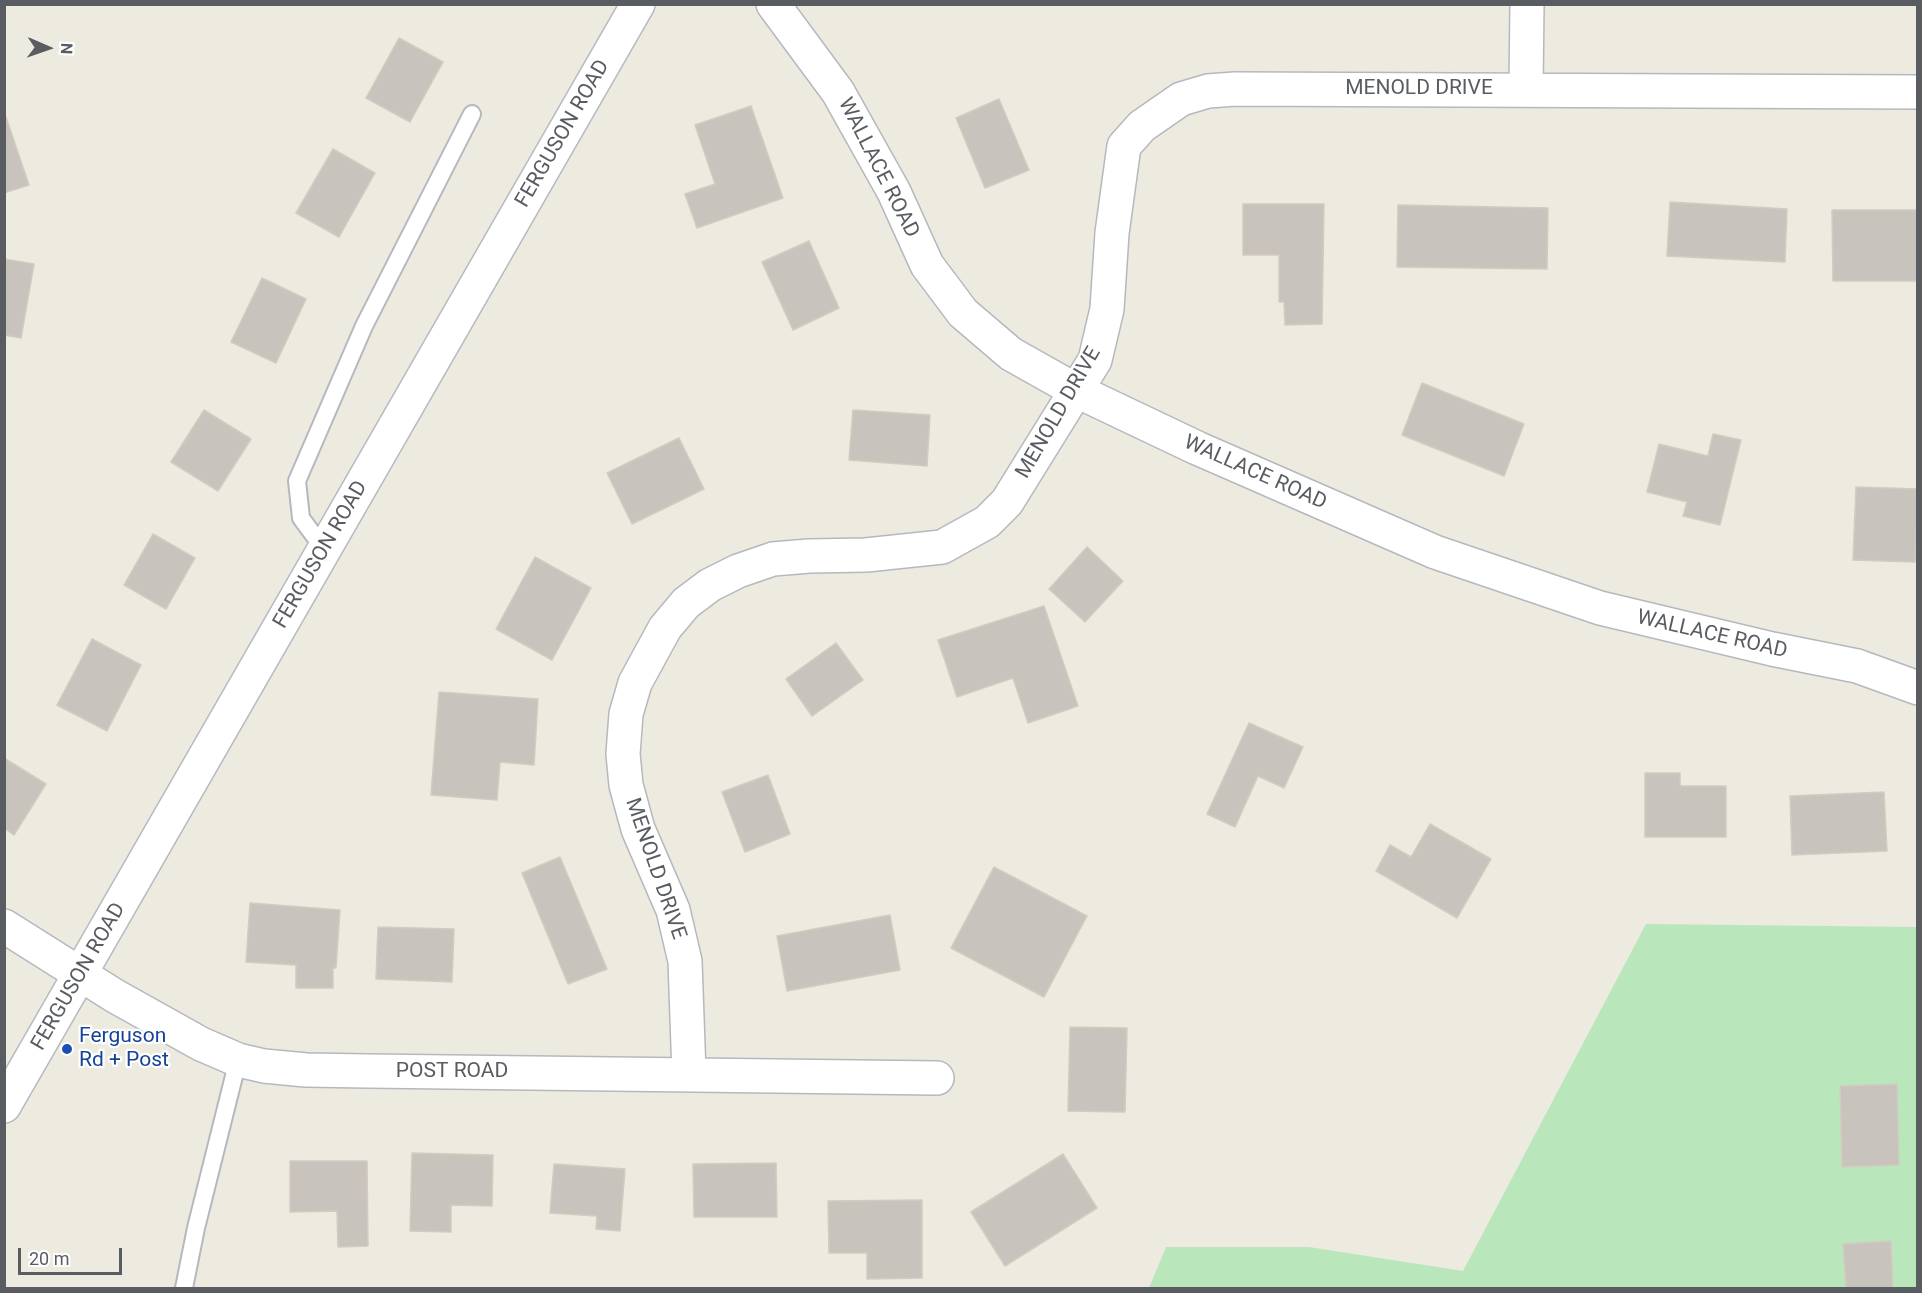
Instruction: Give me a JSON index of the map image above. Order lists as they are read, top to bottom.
{
  "streets": {
    "street": [
      "MENOLD DRIVE",
      "FERGUSON ROAD",
      "WALLACE ROAD",
      "POST ROAD"
    ]
  },
  "crossings": [
    ["MENOLD DRIVE", "WALLACE ROAD"],
    ["MENOLD DRIVE", "POST ROAD"],
    ["FERGUSON ROAD", "POST ROAD"]
  ],
  "places": ["Ferguson Rd + Post"],
  "scale_bar": "20 m",
  "north": "right"
}
